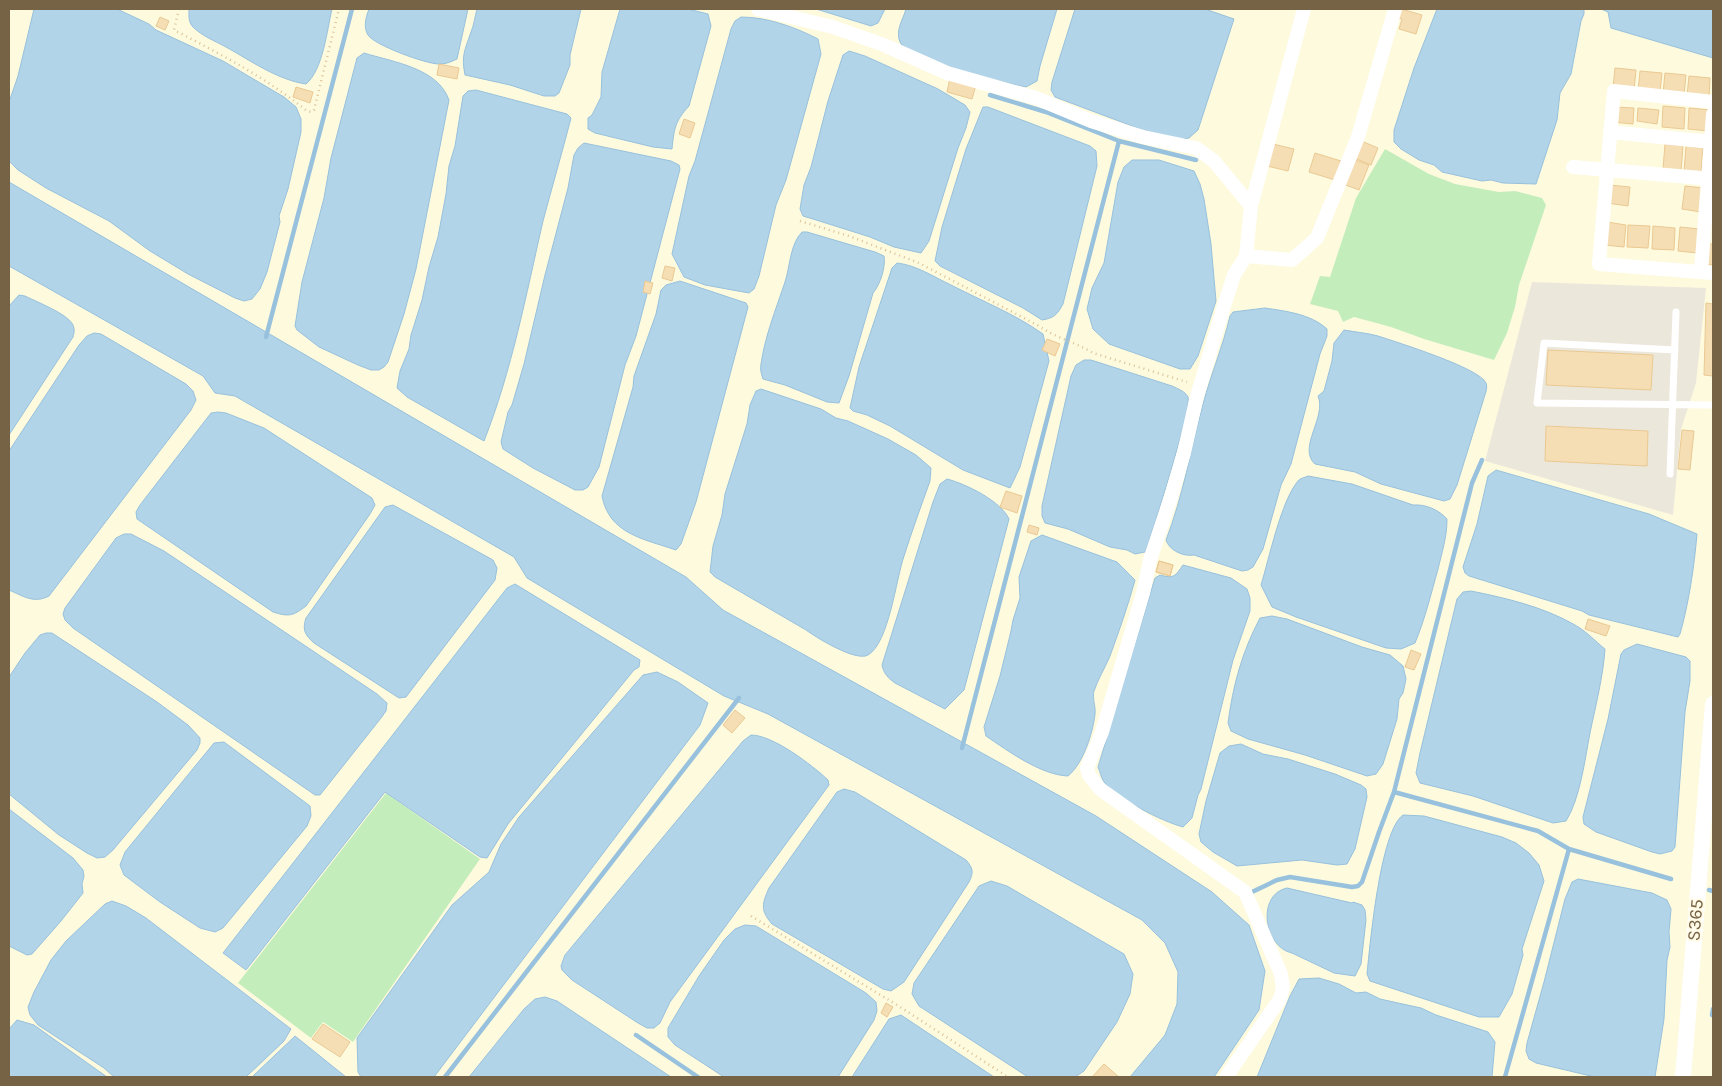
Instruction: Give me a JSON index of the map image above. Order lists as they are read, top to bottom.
{
  "streets": {
    "street": ["S365"]
  }
}
